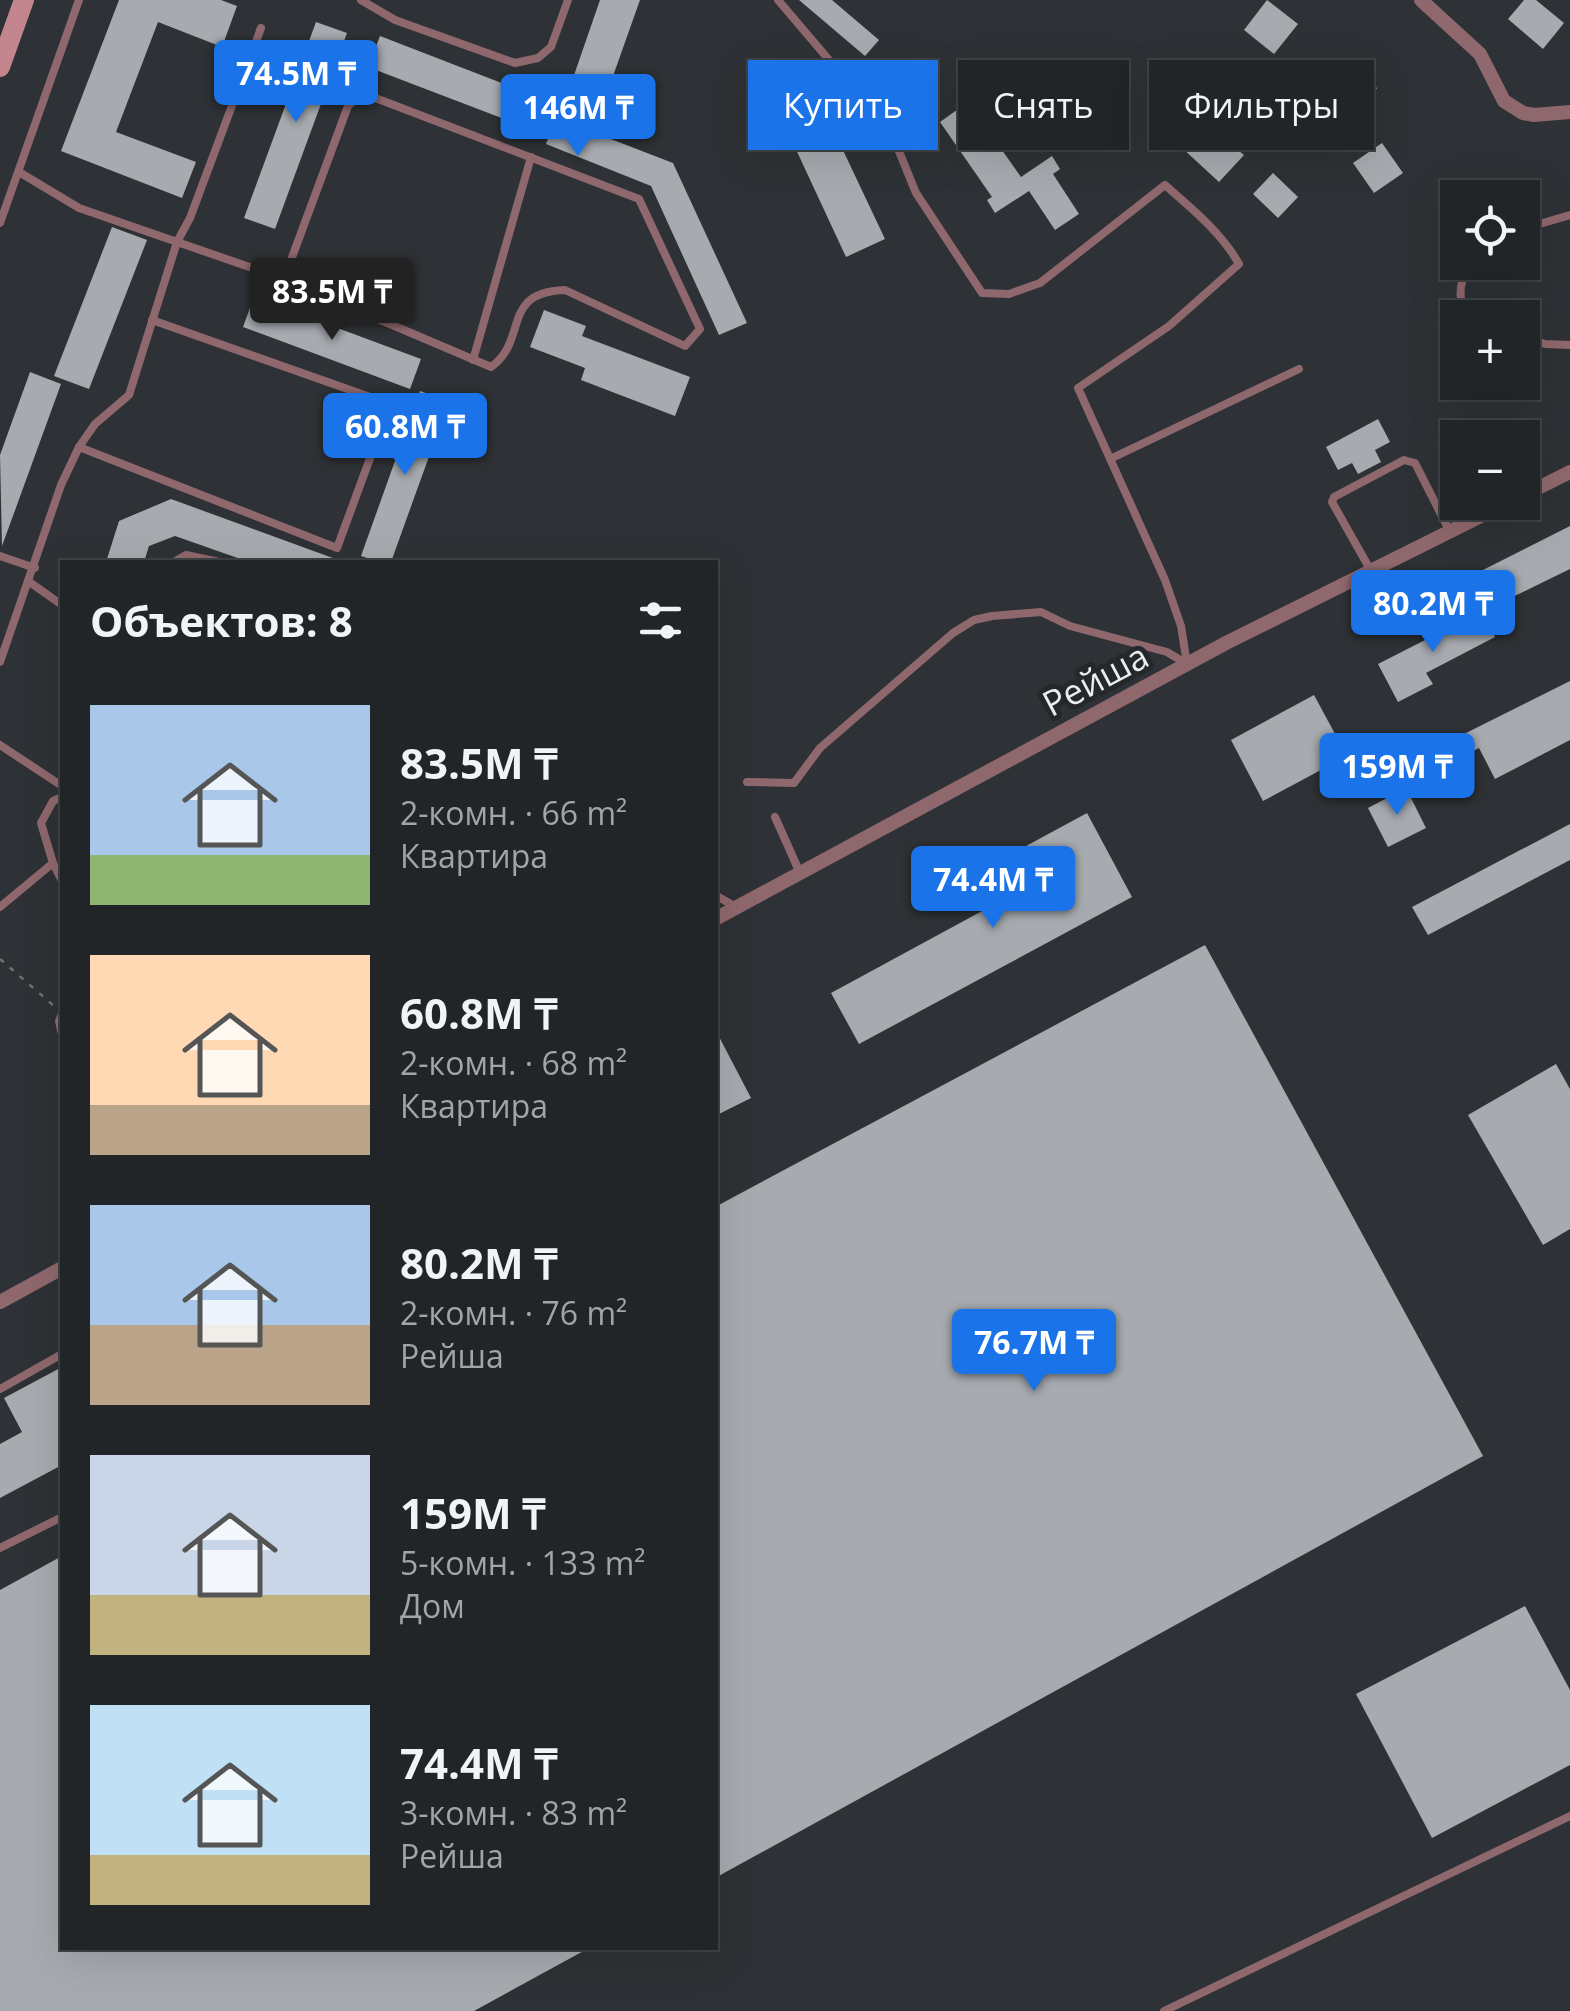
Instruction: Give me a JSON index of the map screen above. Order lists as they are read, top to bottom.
{
  "streets": {
    "street": ["Рейша"]
  },
  "page": {
    "price": [
      "74.5M ₸",
      "146M ₸",
      "83.5M ₸",
      "60.8M ₸",
      "80.2M ₸",
      "159M ₸",
      "74.4M ₸",
      "76.7M ₸"
    ],
    "chip": ["Купить", "Снять", "Фильтры"],
    "map_buttons": ["+", "−"],
    "heading": "Объектов: 8",
    "list": [
      {
        "name": "83.5M ₸",
        "note": "2-комн. · 66 m² · Квартира"
      },
      {
        "name": "60.8M ₸",
        "note": "2-комн. · 68 m² · Квартира"
      },
      {
        "name": "80.2M ₸",
        "note": "2-комн. · 76 m² · Рейша"
      },
      {
        "name": "159M ₸",
        "note": "5-комн. · 133 m² · Дом"
      },
      {
        "name": "74.4M ₸",
        "note": "3-комн. · 83 m² · Рейша"
      }
    ]
  }
}
